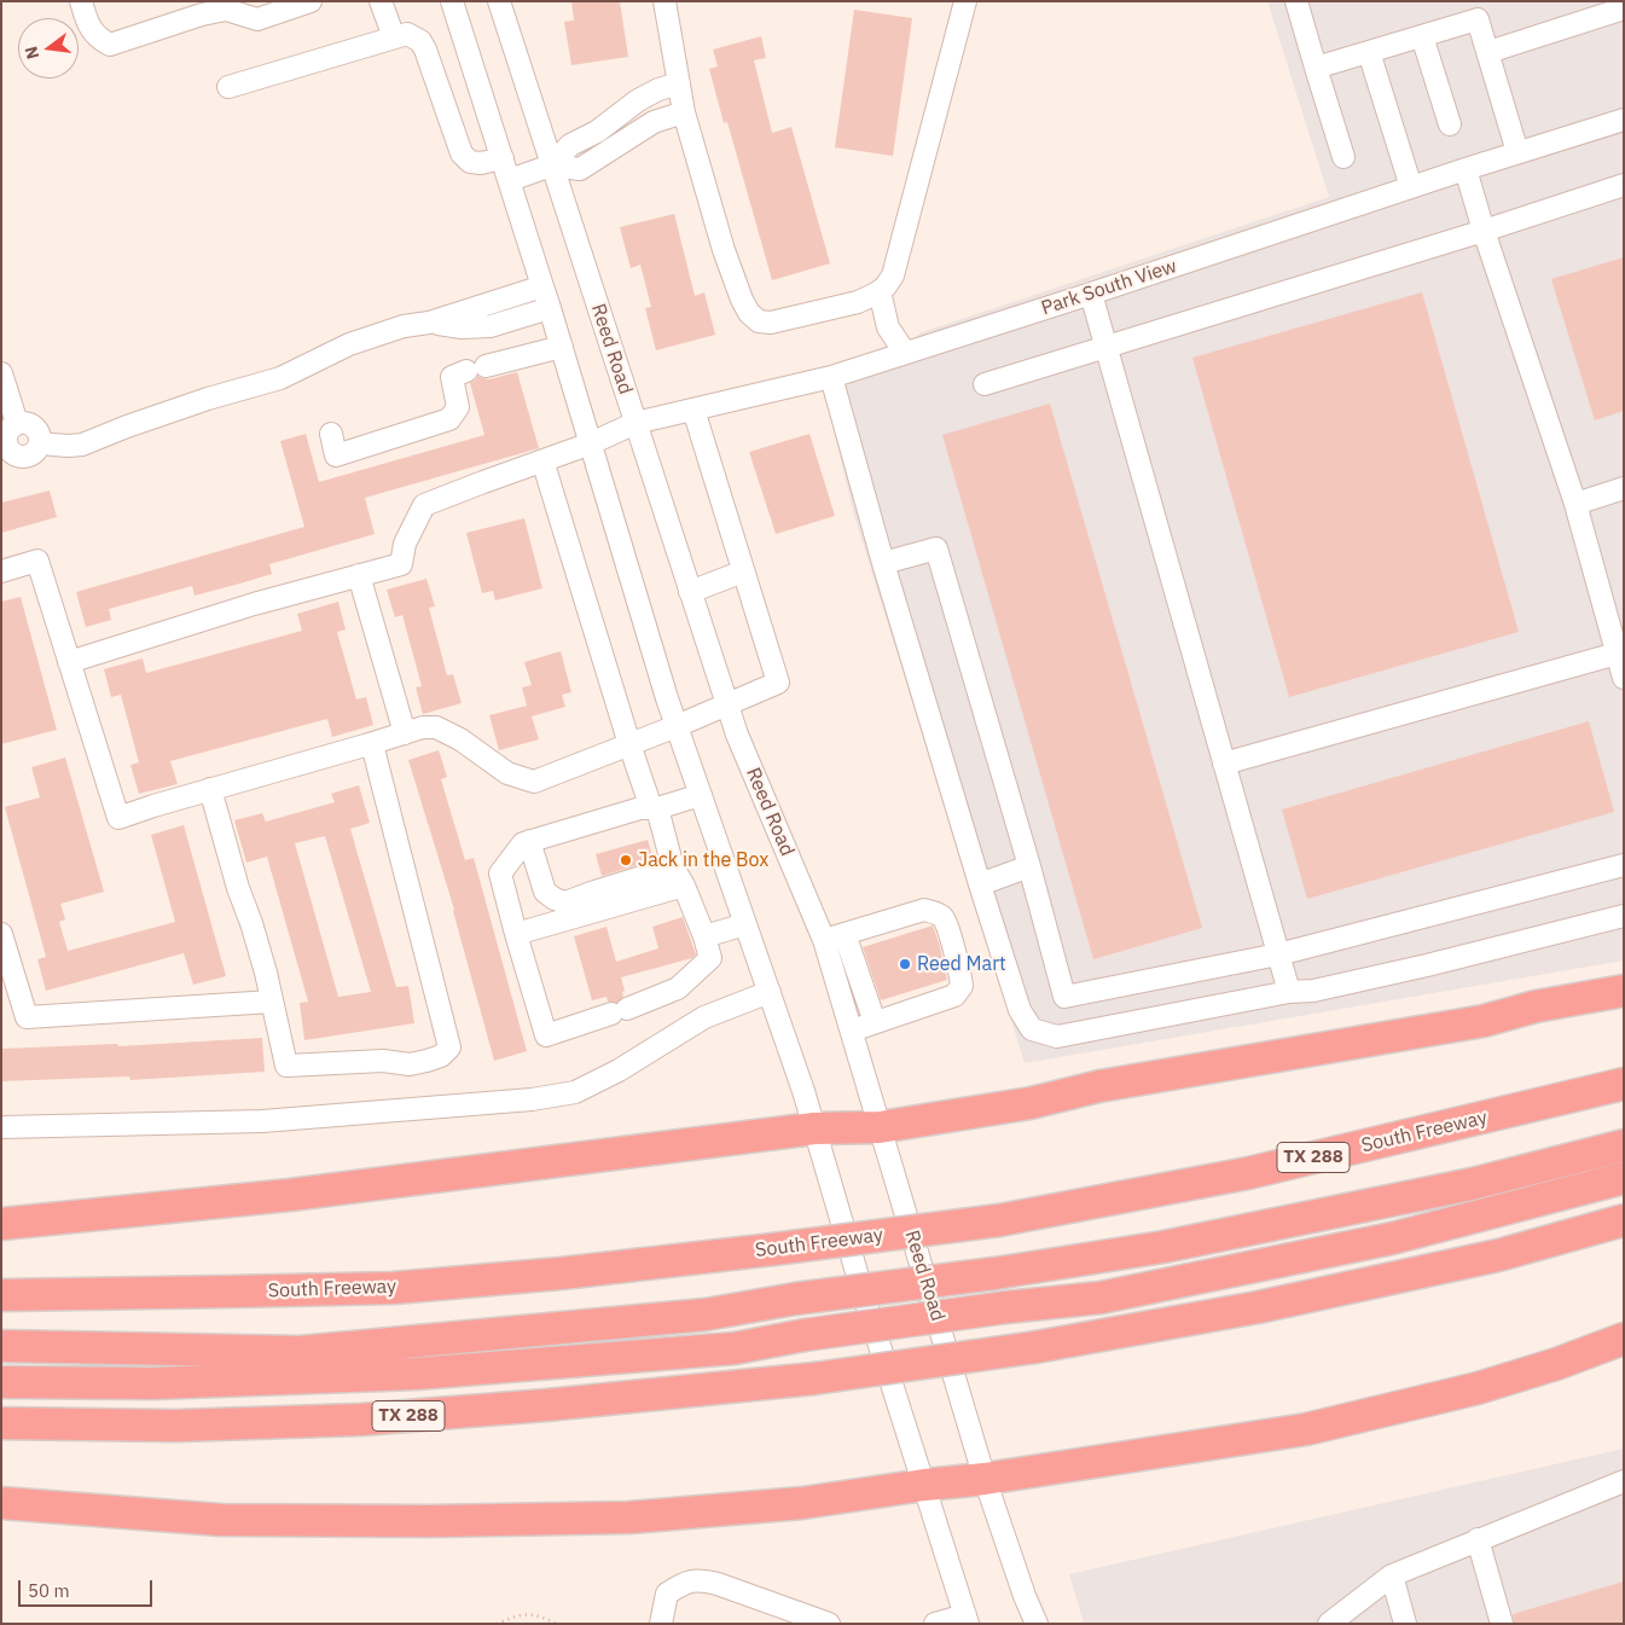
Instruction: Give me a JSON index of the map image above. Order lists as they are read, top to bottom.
{
  "streets": {
    "highway": ["South Freeway", "TX 288"],
    "street": ["Park South View", "Reed Road"]
  },
  "crossings": [
    ["Park South View", "Reed Road"]
  ],
  "places": ["Jack in the Box", "Reed Mart"],
  "scale_bar": "50 m",
  "north": "left"
}
